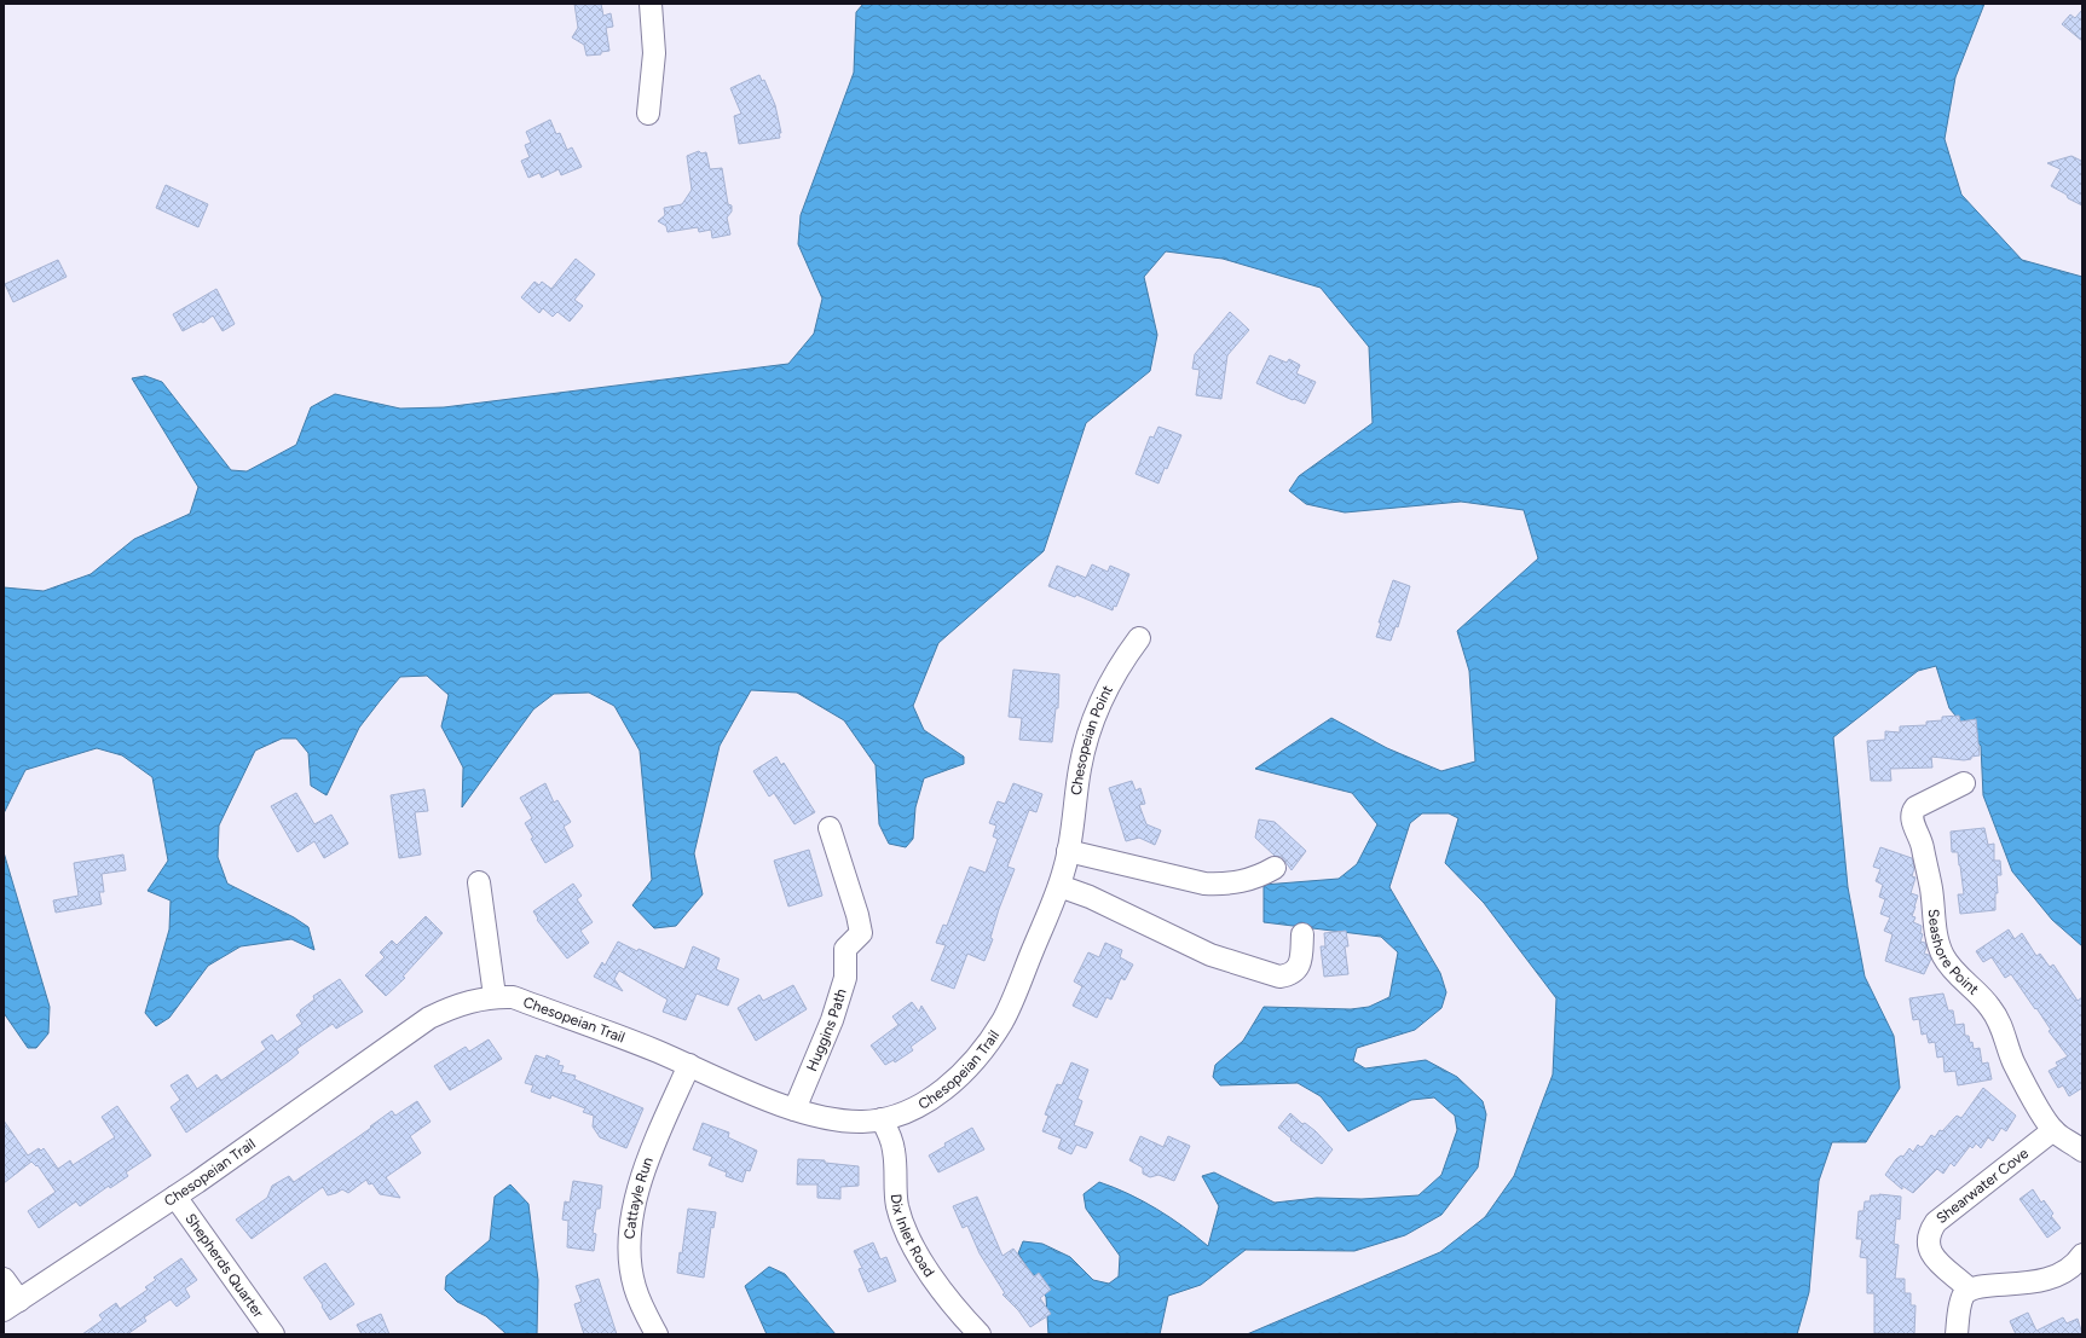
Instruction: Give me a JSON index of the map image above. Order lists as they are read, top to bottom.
{
  "streets": {
    "street": [
      "Chesopeian Point",
      "Seashore Point",
      "Chesopeian Trail",
      "Huggins Path",
      "Shearwater Cove",
      "Cattayle Run",
      "Dix Inlet Road",
      "Shepherds Quarter"
    ]
  },
  "crossings": [
    ["Chesopeian Point", "Chesopeian Trail"],
    ["Seashore Point", "Shearwater Cove"],
    ["Chesopeian Trail", "Huggins Path"],
    ["Chesopeian Trail", "Cattayle Run"],
    ["Chesopeian Trail", "Dix Inlet Road"],
    ["Chesopeian Trail", "Shepherds Quarter"]
  ]
}
